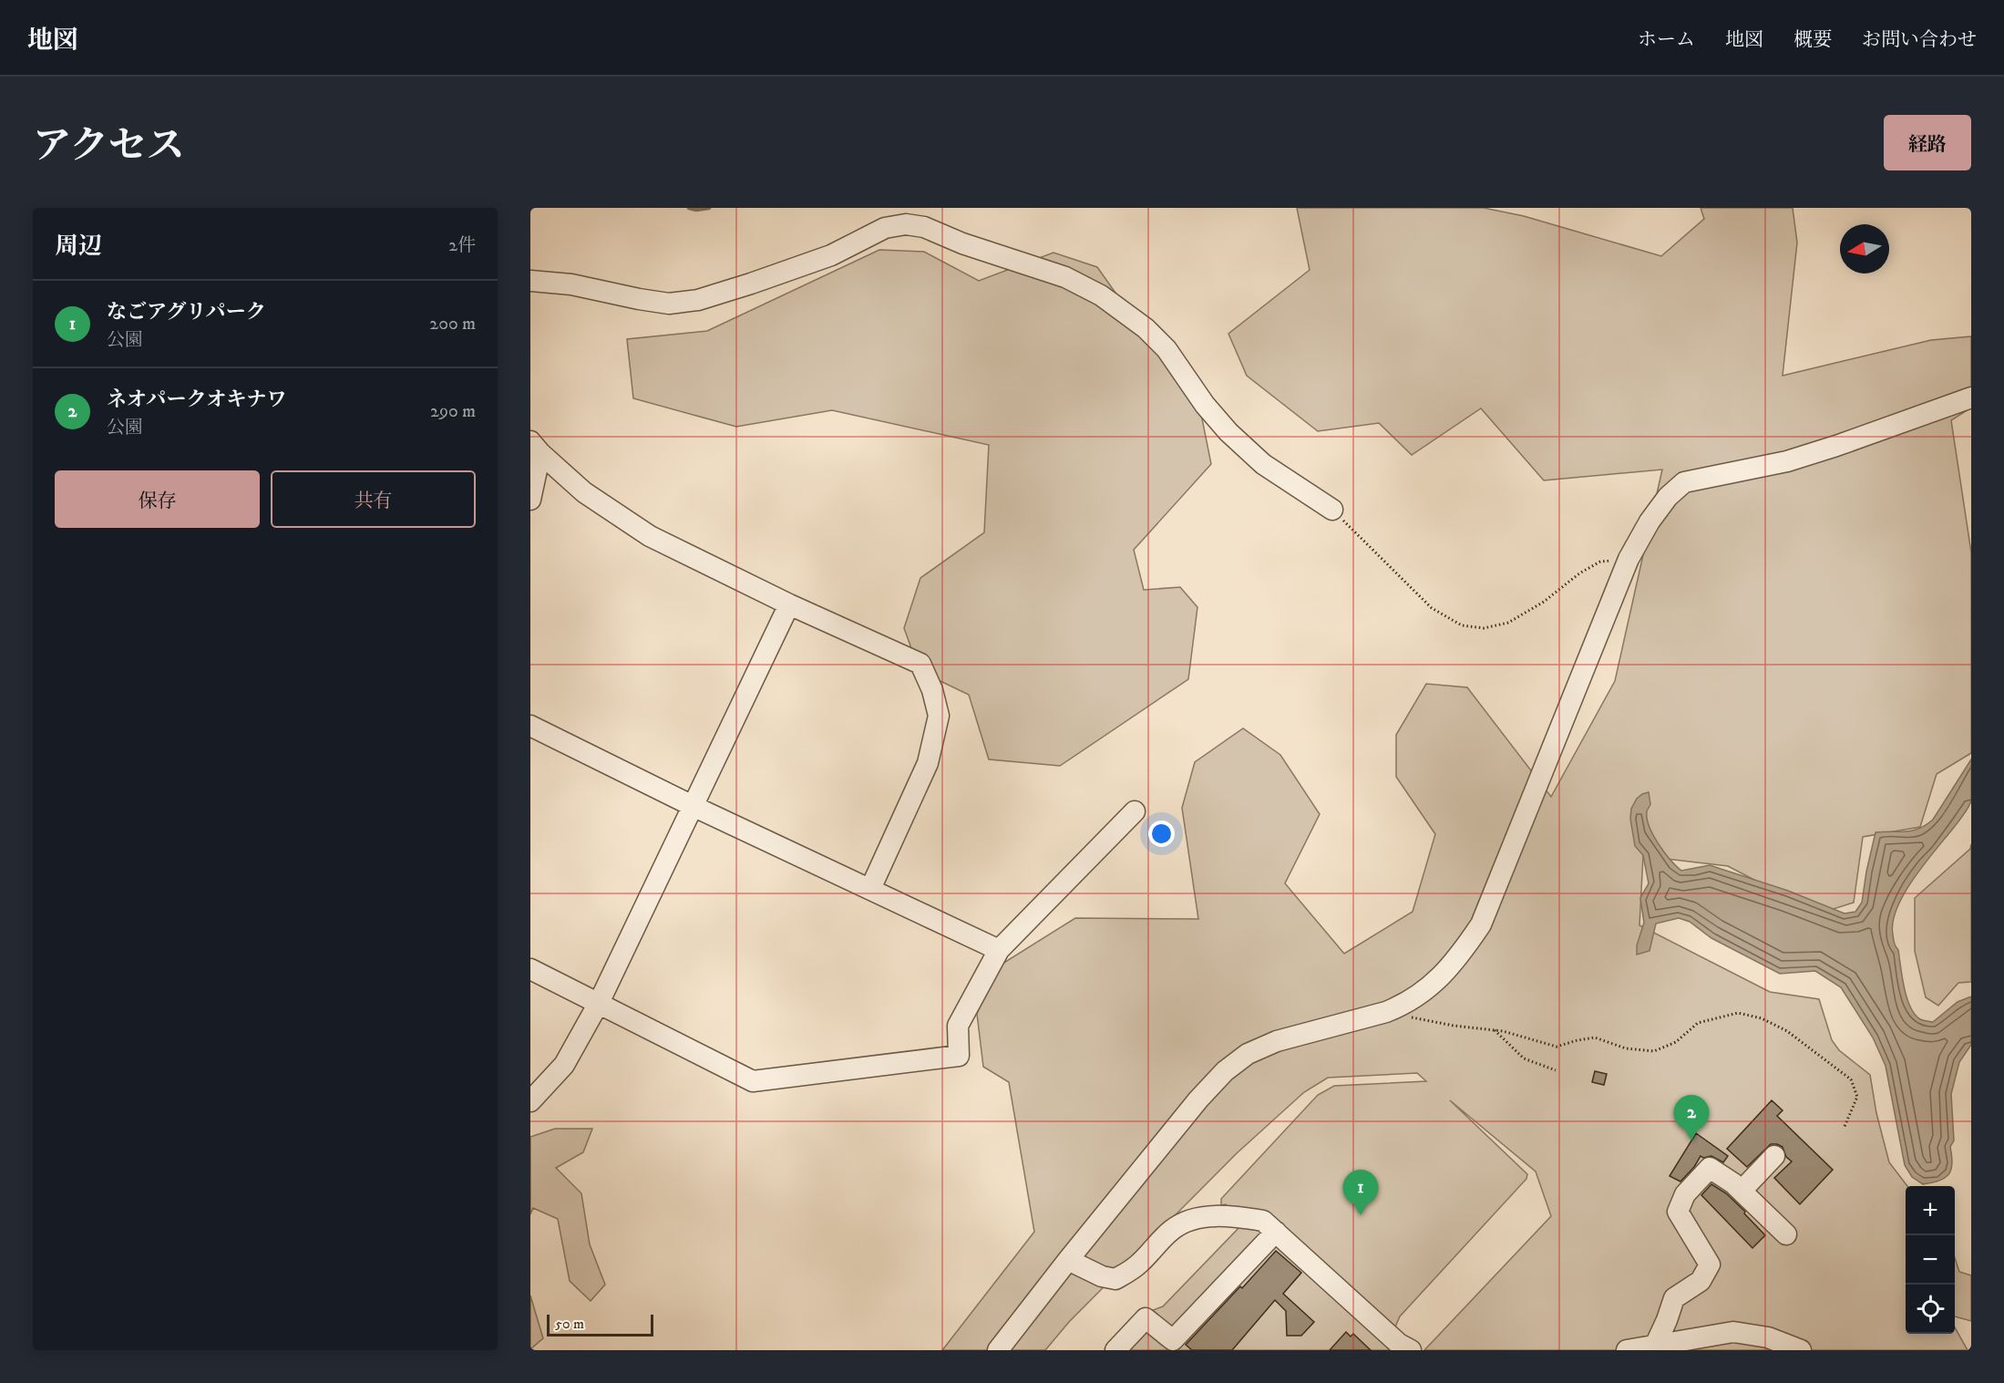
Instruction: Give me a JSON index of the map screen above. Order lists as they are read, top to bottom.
{
  "scale_bar": "50 m",
  "north": "left",
  "page": {
    "header": "地図",
    "nav": [
      "ホーム",
      "地図",
      "概要",
      "お問い合わせ"
    ],
    "title": "アクセス",
    "buttons": [
      "経路",
      ["保存", "共有"]
    ],
    "heading": ["周辺", "2件"],
    "list": [
      {
        "mark": "1",
        "name": "なごアグリパーク",
        "note": "公園",
        "value": "200 m"
      },
      {
        "mark": "2",
        "name": "ネオパークオキナワ",
        "note": "公園",
        "value": "290 m"
      }
    ],
    "pins": ["2", "1"],
    "map_buttons": ["+", "−"],
    "scale": "50 m"
  }
}
